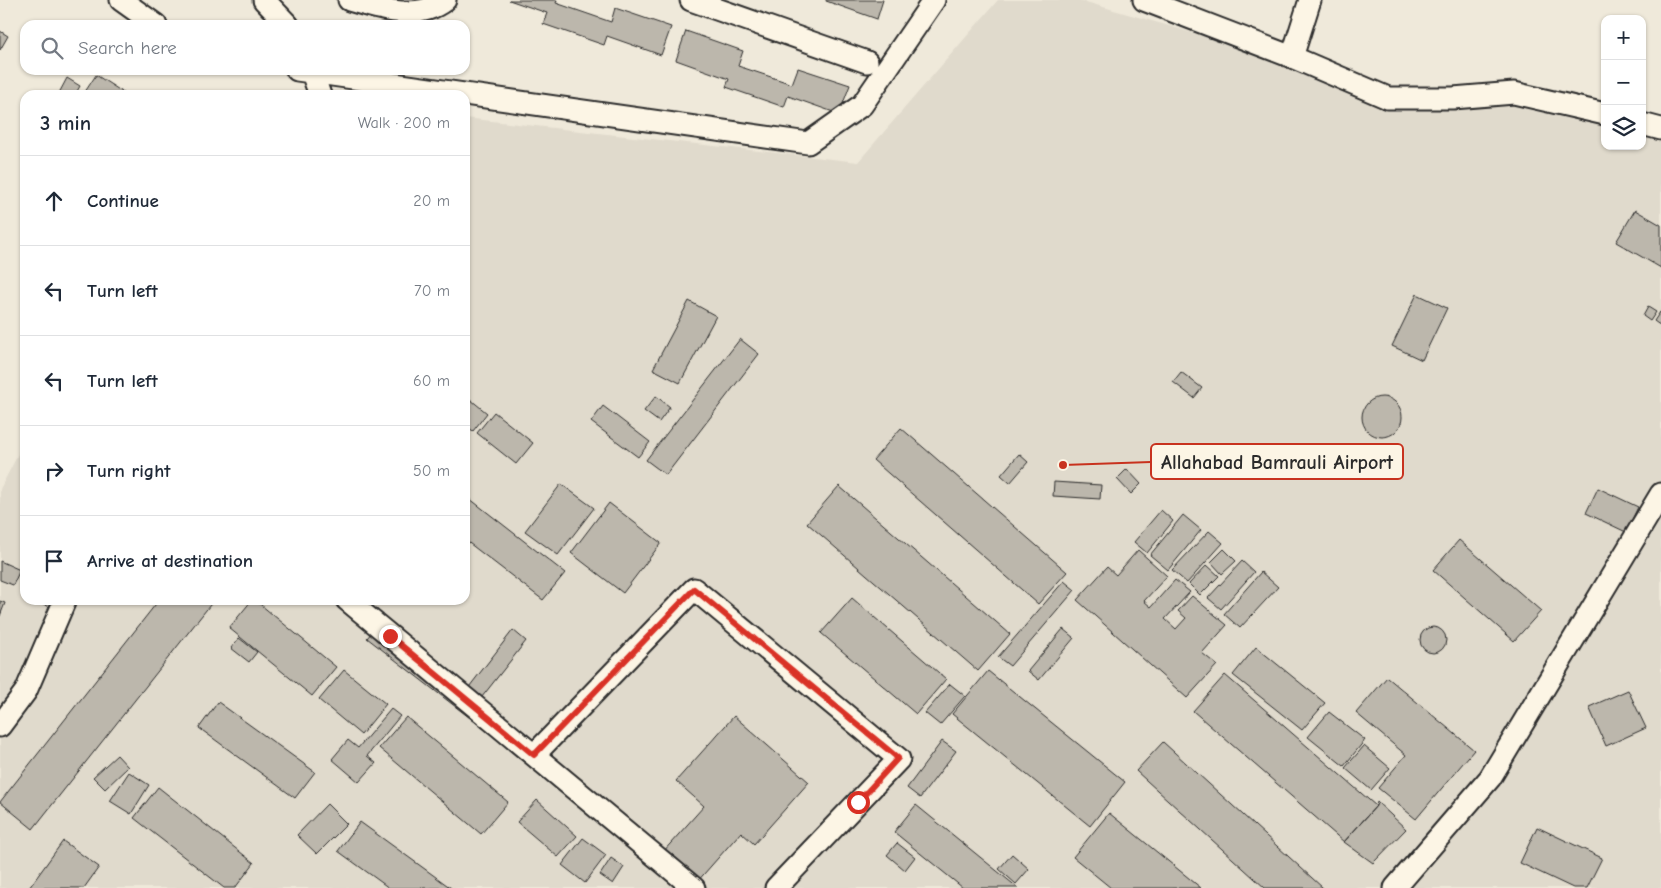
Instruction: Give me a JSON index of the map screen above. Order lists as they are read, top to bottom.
{
  "places": ["Allahabad Bamrauli Airport"],
  "page": {
    "map_buttons": ["+", "−"],
    "search": "Search here",
    "heading": ["3 min", "Walk · 200 m"],
    "list": [
      ["Continue", "20 m"],
      ["Turn left", "70 m"],
      ["Turn left", "60 m"],
      ["Turn right", "50 m"],
      "Arrive at destination"
    ]
  }
}
